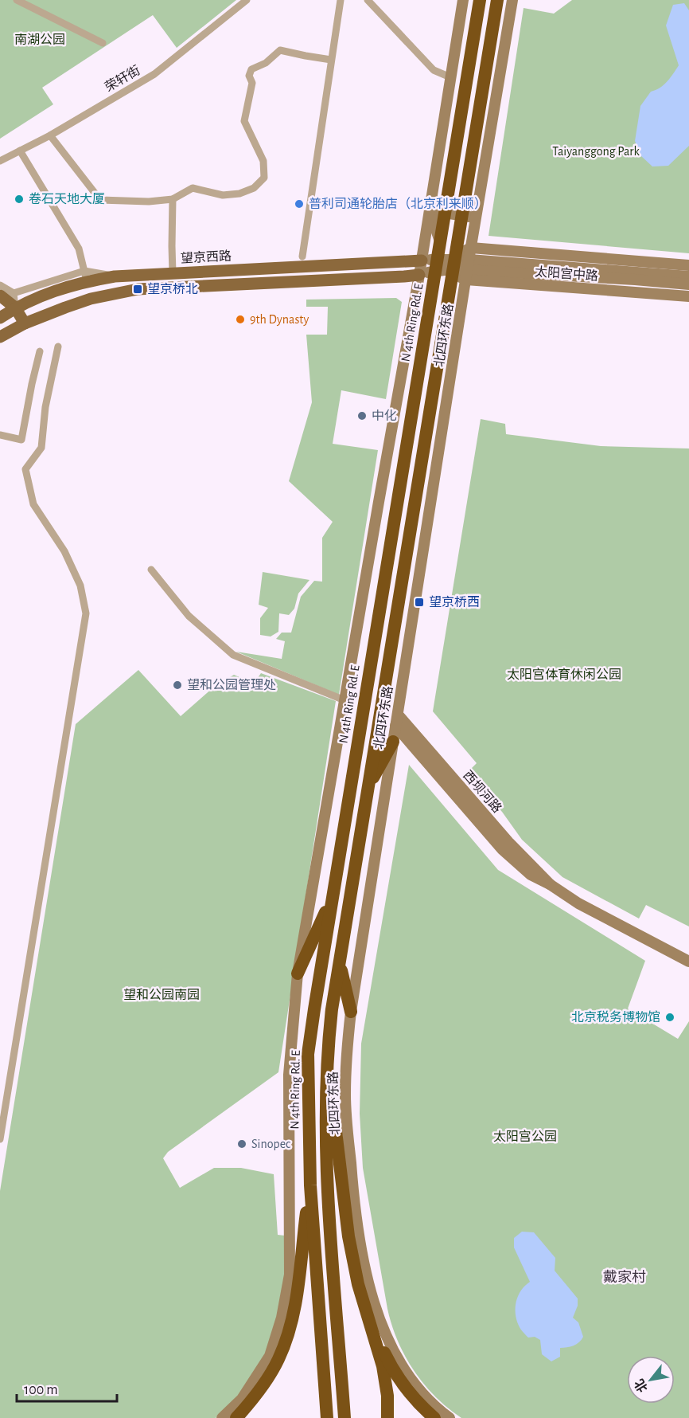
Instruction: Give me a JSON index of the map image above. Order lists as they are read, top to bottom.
{
  "streets": {
    "highway": ["N 4th Ring Rd. E"],
    "main road": ["望京西路"],
    "street": [
      "荣轩街",
      "太阳宫中路",
      "北四环东路",
      "西坝河路"
    ]
  },
  "crossings": [
    ["太阳宫中路", "北四环东路"],
    ["北四环东路", "西坝河路"]
  ],
  "districts": ["戴家村"],
  "parks": [
    "南湖公园",
    "Taiyanggong Park",
    "太阳宫体育休闲公园",
    "望和公园南园",
    "太阳宫公园"
  ],
  "places": {
    "other": [
      "卷石天地大厦",
      "普利司通轮胎店（北京利来顺）",
      "9th Dynasty",
      "中化",
      "望和公园管理处",
      "北京税务博物馆",
      "Sinopec"
    ],
    "transit": ["望京桥北", "望京桥西"]
  },
  "scale_bar": "100 m",
  "north": "bottom left"
}
